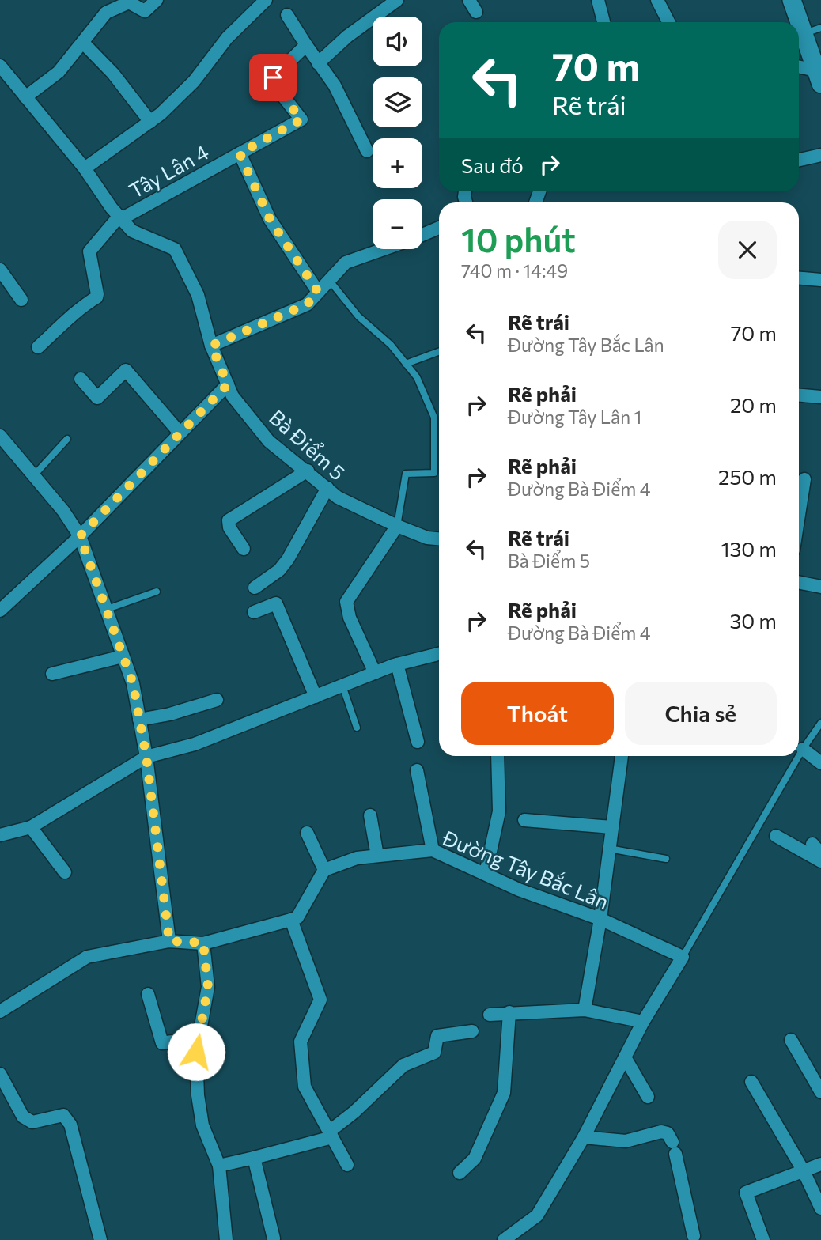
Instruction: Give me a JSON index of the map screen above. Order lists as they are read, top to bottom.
{
  "streets": {
    "street": ["Tây Lân 4", "Bà Điểm 5", "Đường Tây Bắc Lân"]
  },
  "crossings": [
    ["Tây Lân 4", "Bà Điểm 5"]
  ],
  "page": {
    "map_buttons": ["+", "−"],
    "turn": ["70 m", "Rẽ trái"],
    "then": "Sau đó",
    "heading": ["10 phút", "740 m · 14:49"],
    "list": [
      {
        "name": "Rẽ trái",
        "note": "Đường Tây Bắc Lân",
        "value": "70 m"
      },
      {
        "name": "Rẽ phải",
        "note": "Đường Tây Lân 1",
        "value": "20 m"
      },
      {
        "name": "Rẽ phải",
        "note": "Đường Bà Điểm 4",
        "value": "250 m"
      },
      {
        "name": "Rẽ trái",
        "note": "Bà Điểm 5",
        "value": "130 m"
      },
      {
        "name": "Rẽ phải",
        "note": "Đường Bà Điểm 4",
        "value": "30 m"
      }
    ],
    "buttons": ["Thoát", "Chia sẻ"]
  }
}
